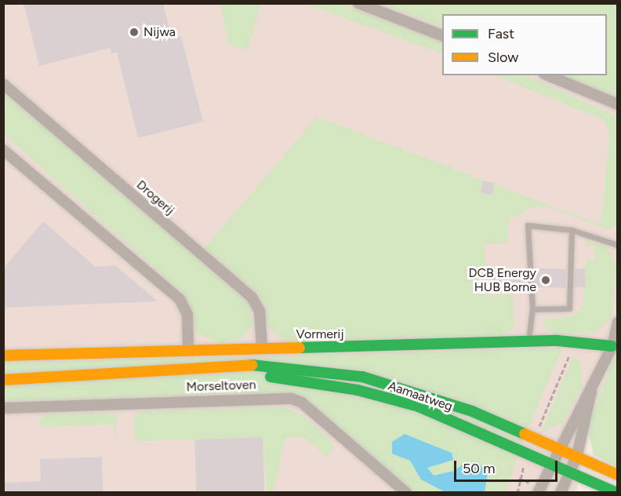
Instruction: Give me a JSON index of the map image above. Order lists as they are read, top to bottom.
{
  "streets": {
    "main road": ["Vormerij", "Aamaatweg"],
    "street": ["Drogerij", "Morseltoven"]
  },
  "crossings": [
    ["Drogerij", "Vormerij"]
  ],
  "places": ["Nijwa", "DCB Energy HUB Borne"],
  "legend": ["Fast", "Slow"],
  "scale_bar": "50 m"
}
